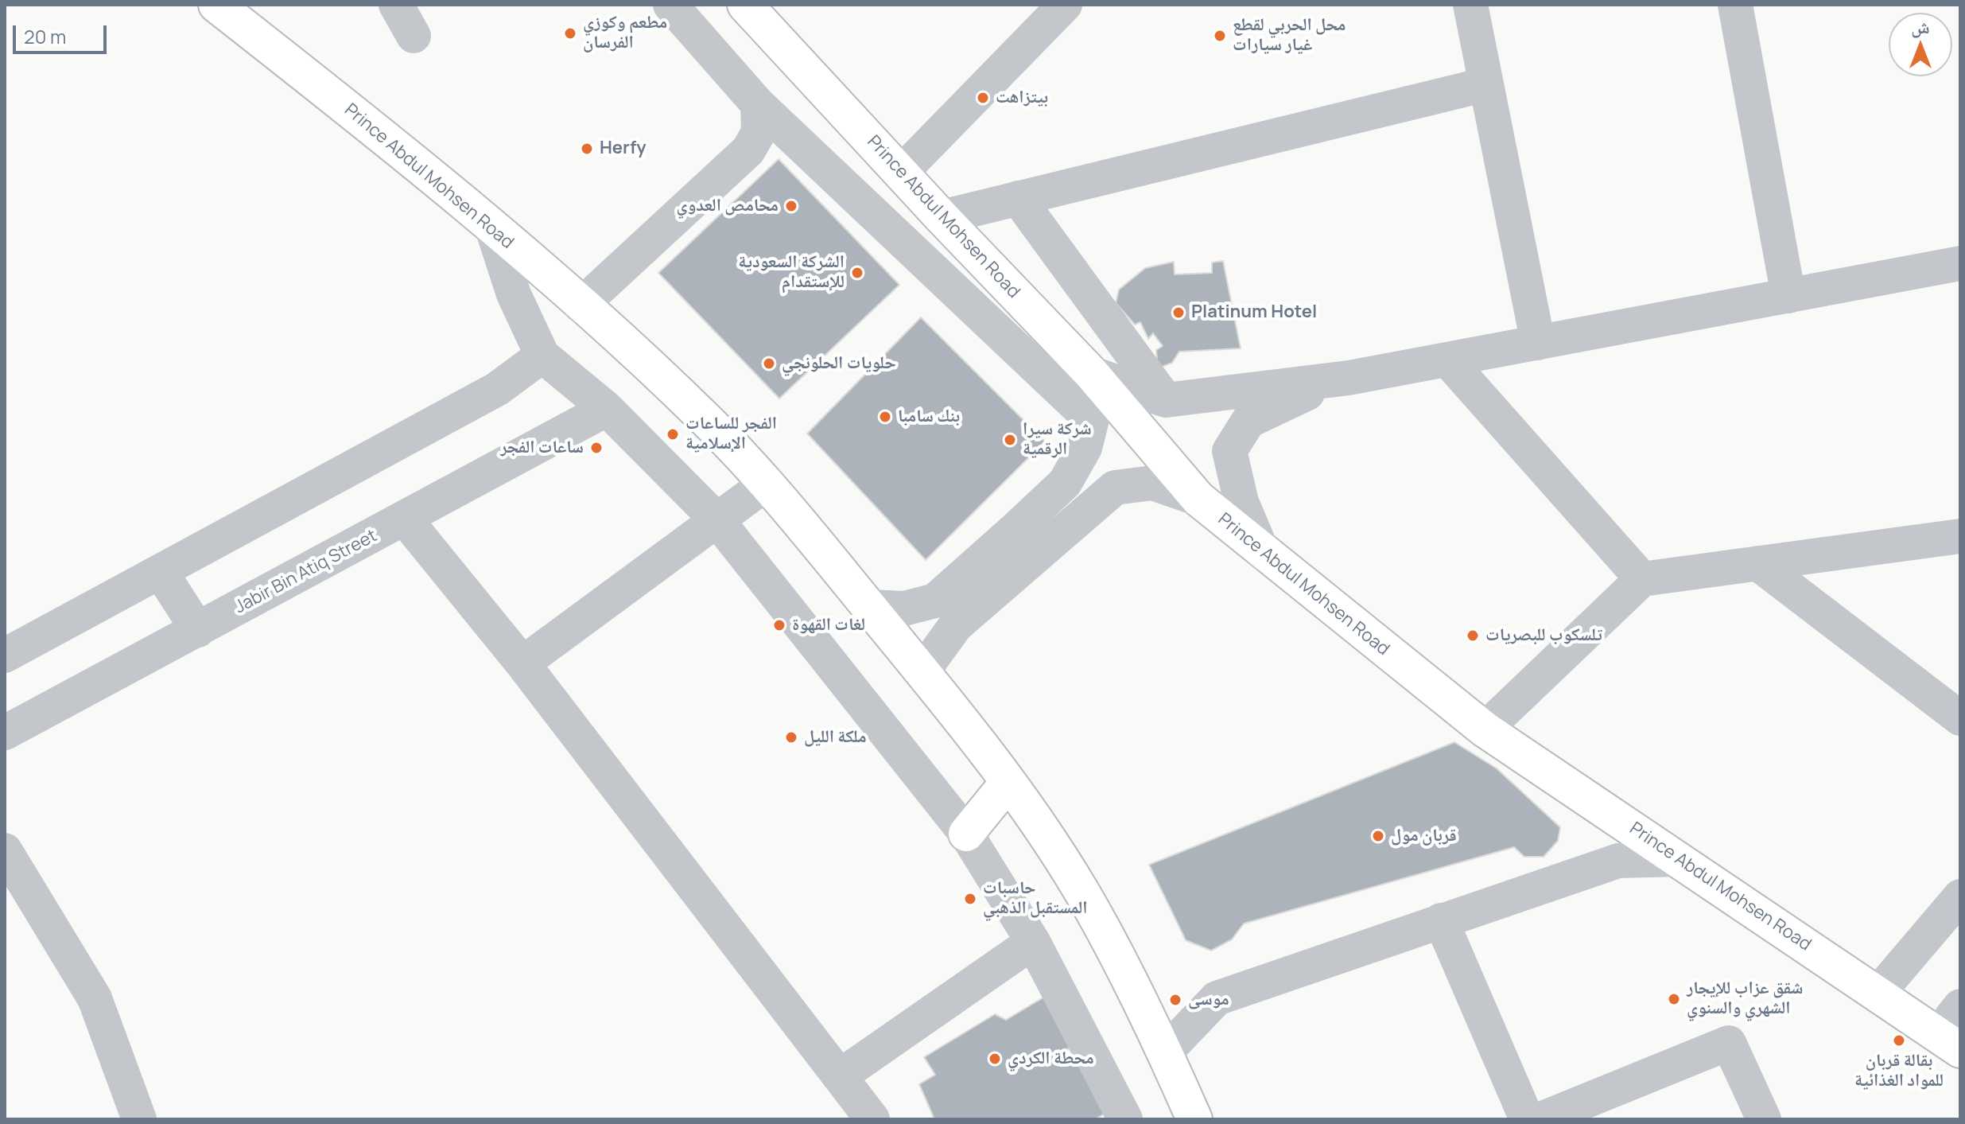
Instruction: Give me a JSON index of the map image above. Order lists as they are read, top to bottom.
{
  "streets": {
    "main road": ["Prince Abdul Mohsen Road"],
    "street": ["Jabir Bin Atiq Street"]
  },
  "places": [
    "مطعم وكوزي الفرسان",
    "محل الحربي لقطع غيار سيارات",
    "بيتزاهت",
    "Herfy",
    "محامص العدوي",
    "الشركة السعودية للإستقدام",
    "Platinum Hotel",
    "حلويات الحلونجي",
    "بنك سامبا",
    "الفجر للساعات الإسلامية",
    "شركة سيرا الرقمية",
    "ساعات الفجر",
    "لغات القهوة",
    "تلسكوب للبصريات",
    "ملكة الليل",
    "قربان مول",
    "حاسبات المستقبل الذهبي",
    "شقق عزاب للإيجار الشهري والسنوي",
    "موسى",
    "بقالة قربان للمواد الغذائية",
    "محطة الكردي"
  ],
  "scale_bar": "20 m",
  "north": "top"
}
